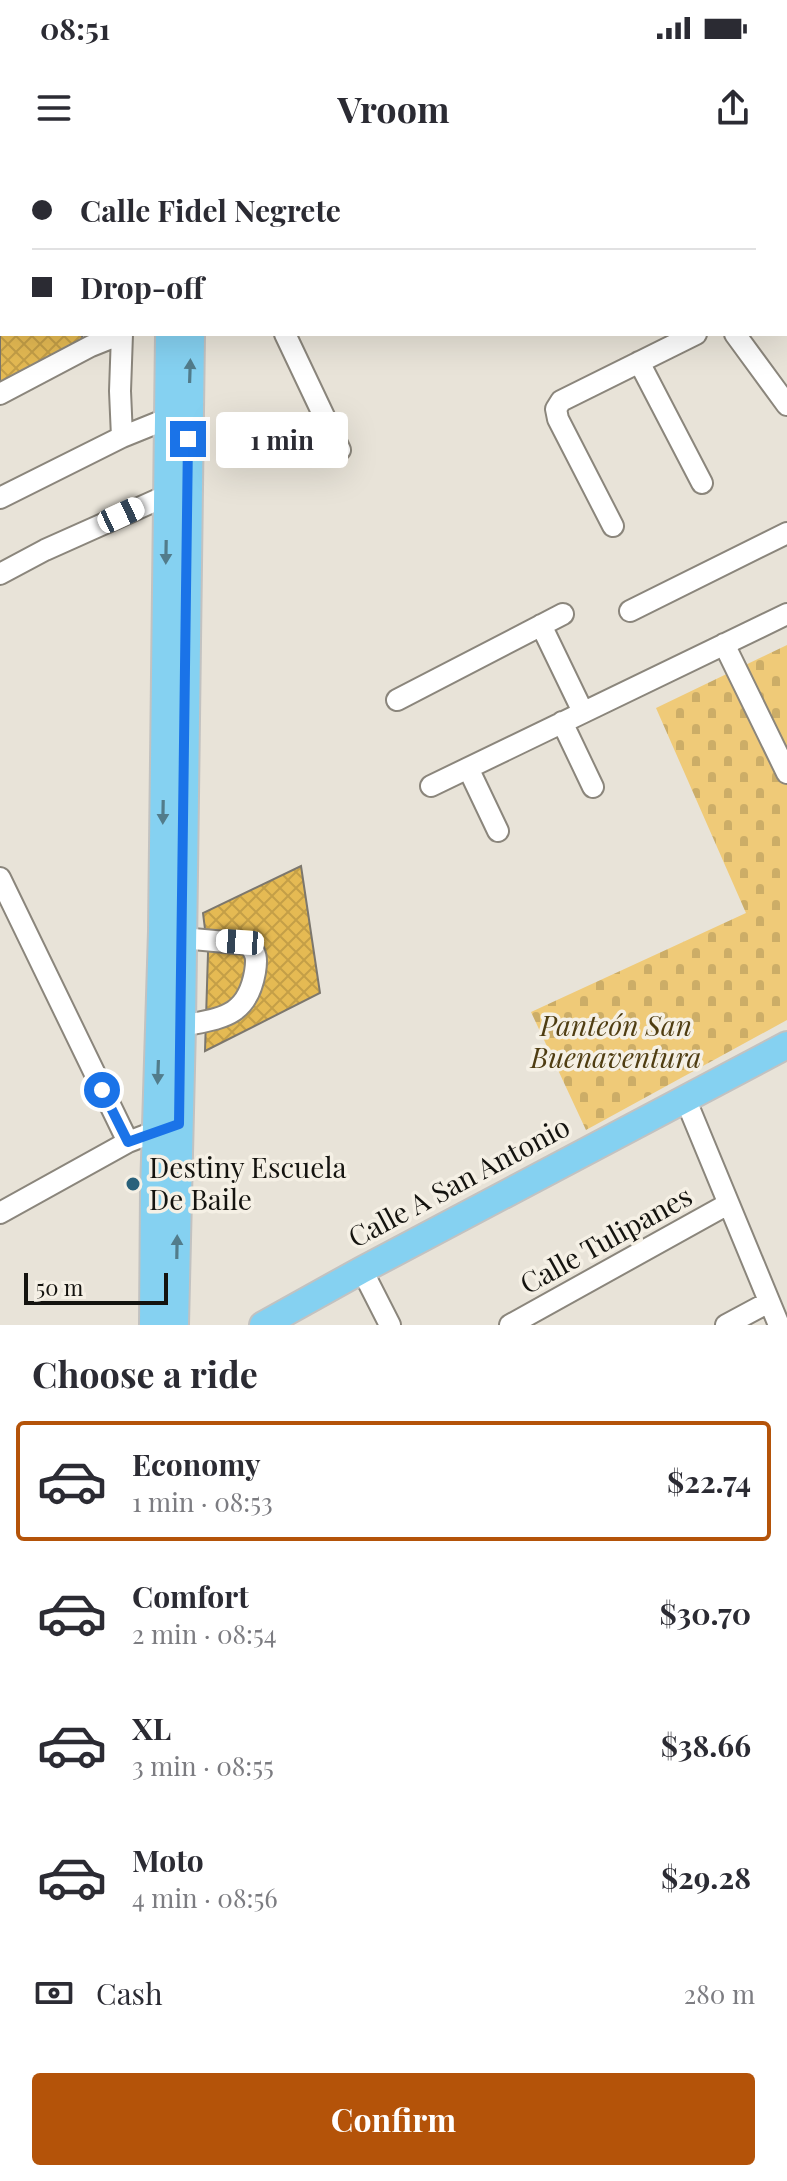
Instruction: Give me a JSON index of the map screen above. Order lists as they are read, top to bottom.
{
  "streets": {
    "main road": ["Calle A San Antonio"],
    "street": ["Calle Tulipanes"]
  },
  "parks": ["Panteón San Buenaventura"],
  "places": ["Destiny Escuela De Baile"],
  "scale_bar": "50 m",
  "page": {
    "status": "08:51",
    "header": "Vroom",
    "banner": ["Calle Fidel Negrete", "Drop-off"],
    "bubble": "1 min",
    "scale": "50 m",
    "heading": "Choose a ride",
    "list": [
      {
        "name": "Economy",
        "note": "1 min · 08:53",
        "value": "$22.74"
      },
      {
        "name": "Comfort",
        "note": "2 min · 08:54",
        "value": "$30.70"
      },
      {
        "name": "XL",
        "note": "3 min · 08:55",
        "value": "$38.66"
      },
      {
        "name": "Moto",
        "note": "4 min · 08:56",
        "value": "$29.28"
      }
    ],
    "pay": ["Cash", "280 m"],
    "buttons": "Confirm"
  }
}
